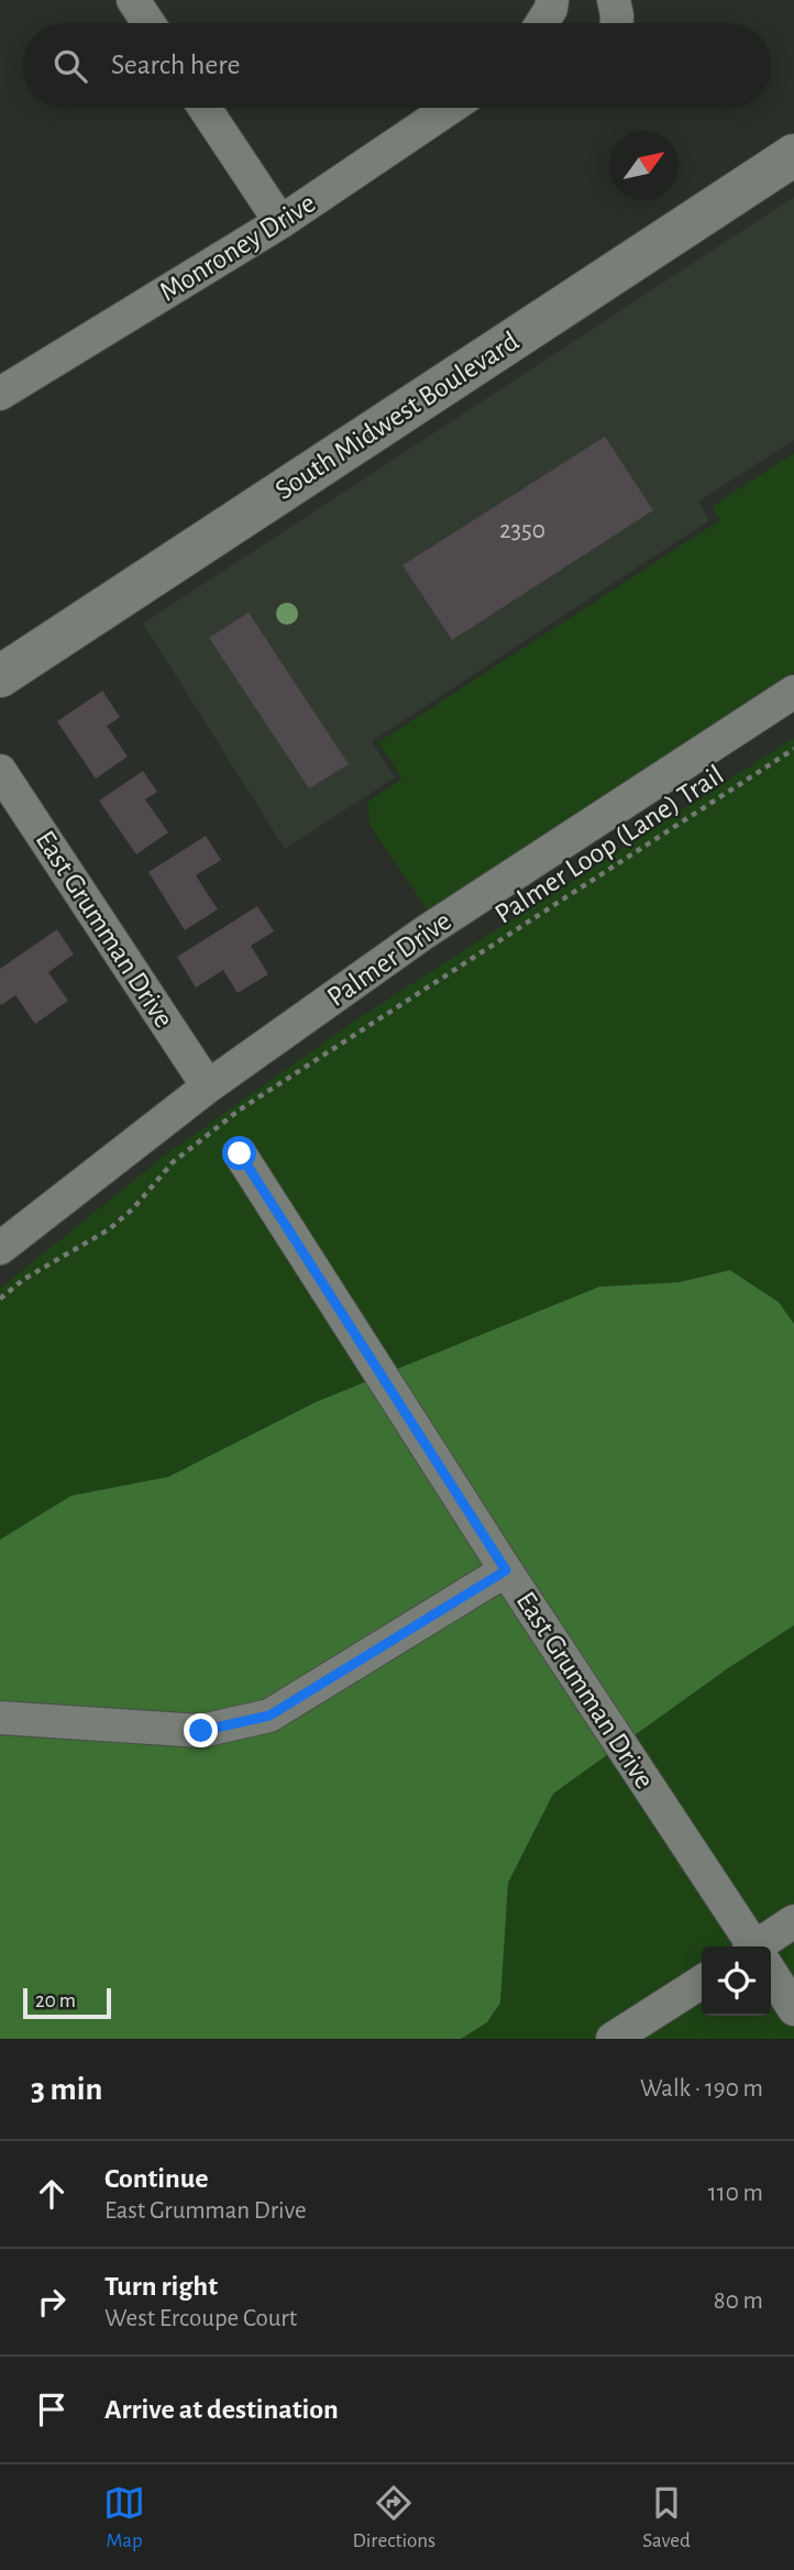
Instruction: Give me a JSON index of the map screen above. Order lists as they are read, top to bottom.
{
  "streets": {
    "main road": ["South Midwest Boulevard"],
    "street": ["Monroney Drive", "East Grumman Drive", "Palmer Drive"],
    "path": ["Palmer Loop (Lane) Trail"]
  },
  "crossings": [
    ["East Grumman Drive", "Palmer Drive"]
  ],
  "house_numbers": ["2350"],
  "scale_bar": "20 m",
  "north": "top right",
  "page": {
    "search": "Search here",
    "scale": "20 m",
    "heading": ["3 min", "Walk · 190 m"],
    "list": [
      ["Continue", "East Grumman Drive", "110 m"],
      ["Turn right", "West Ercoupe Court", "80 m"],
      "Arrive at destination"
    ],
    "nav": ["Map", "Directions", "Saved"]
  }
}
